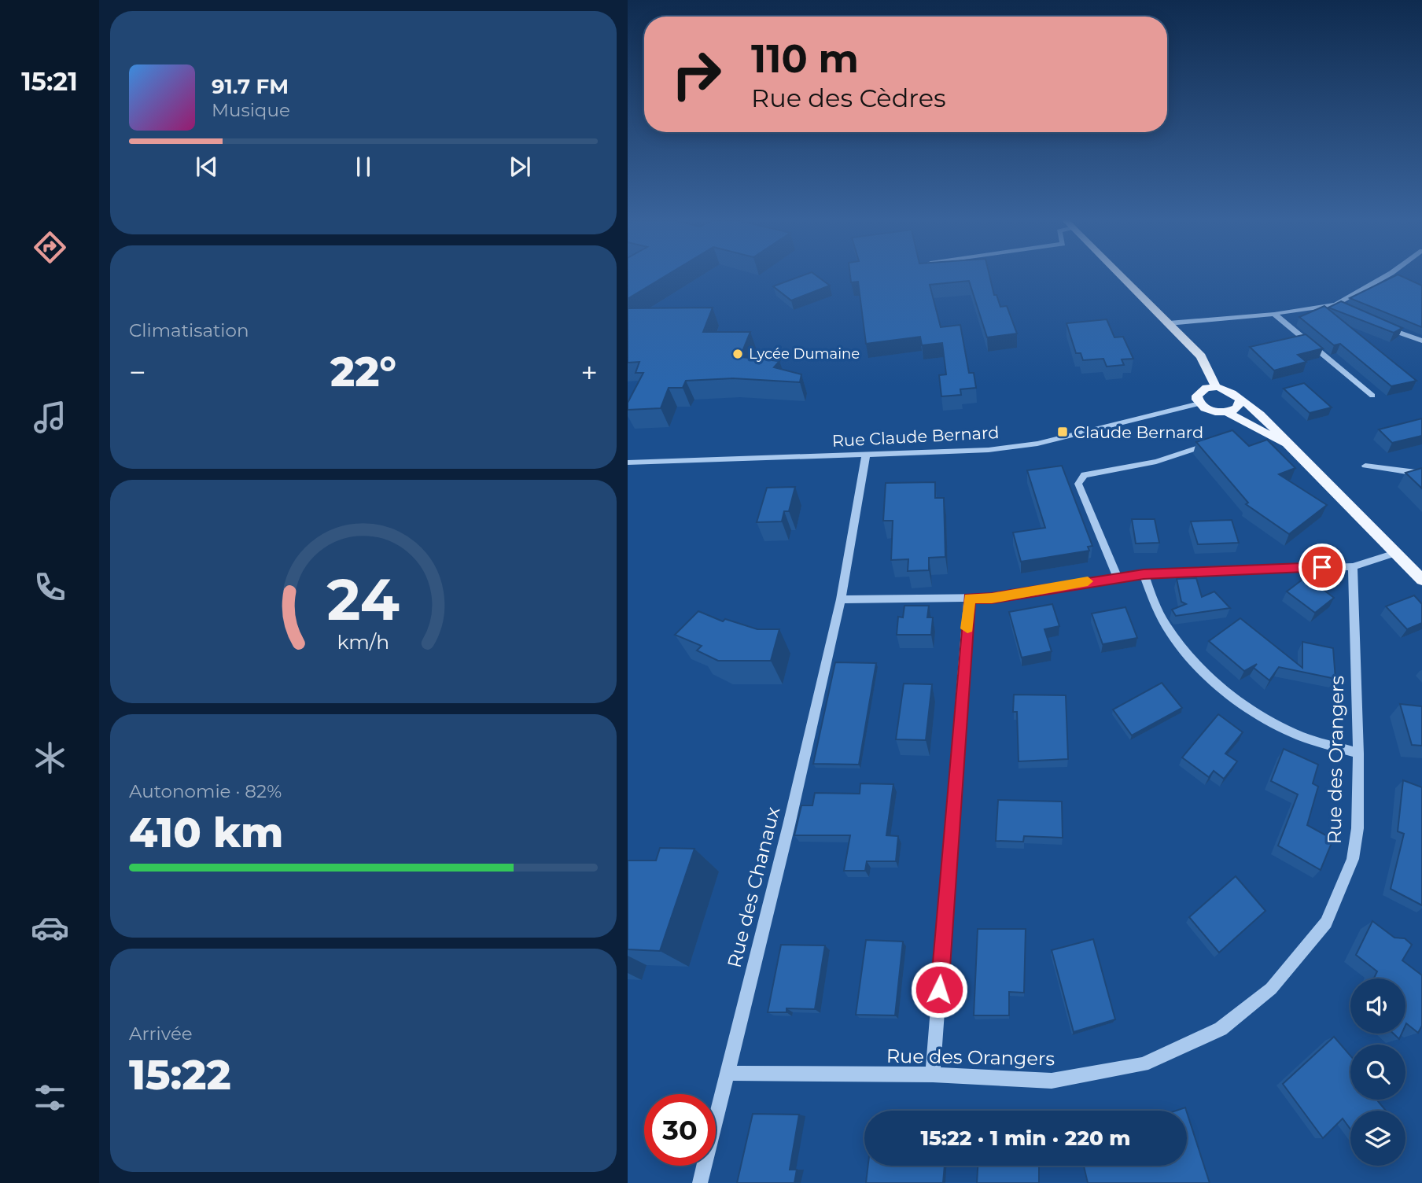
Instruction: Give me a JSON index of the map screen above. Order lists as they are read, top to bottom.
{
  "streets": {
    "street": ["Rue Claude Bernard", "Rue des Orangers", "Rue des Chanaux"]
  },
  "crossings": [
    ["Rue Claude Bernard", "Rue des Chanaux"],
    ["Rue des Orangers", "Rue des Chanaux"]
  ],
  "places": {
    "other": ["Lycée Dumaine"],
    "transit": ["Claude Bernard"]
  },
  "page": {
    "tabs": "15:21",
    "turn": ["110 m", "Rue des Cèdres"],
    "song": ["91.7 FM", "Musique"],
    "tile": [
      "Climatisation",
      ["Autonomie · 82%", "410 km"],
      ["Arrivée", "15:22"]
    ],
    "heat": ["−", "22°", "+"],
    "limit": "30",
    "trip": "15:22 · 1 min · 220 m",
    "gauge": ["24", "km/h"]
  }
}
